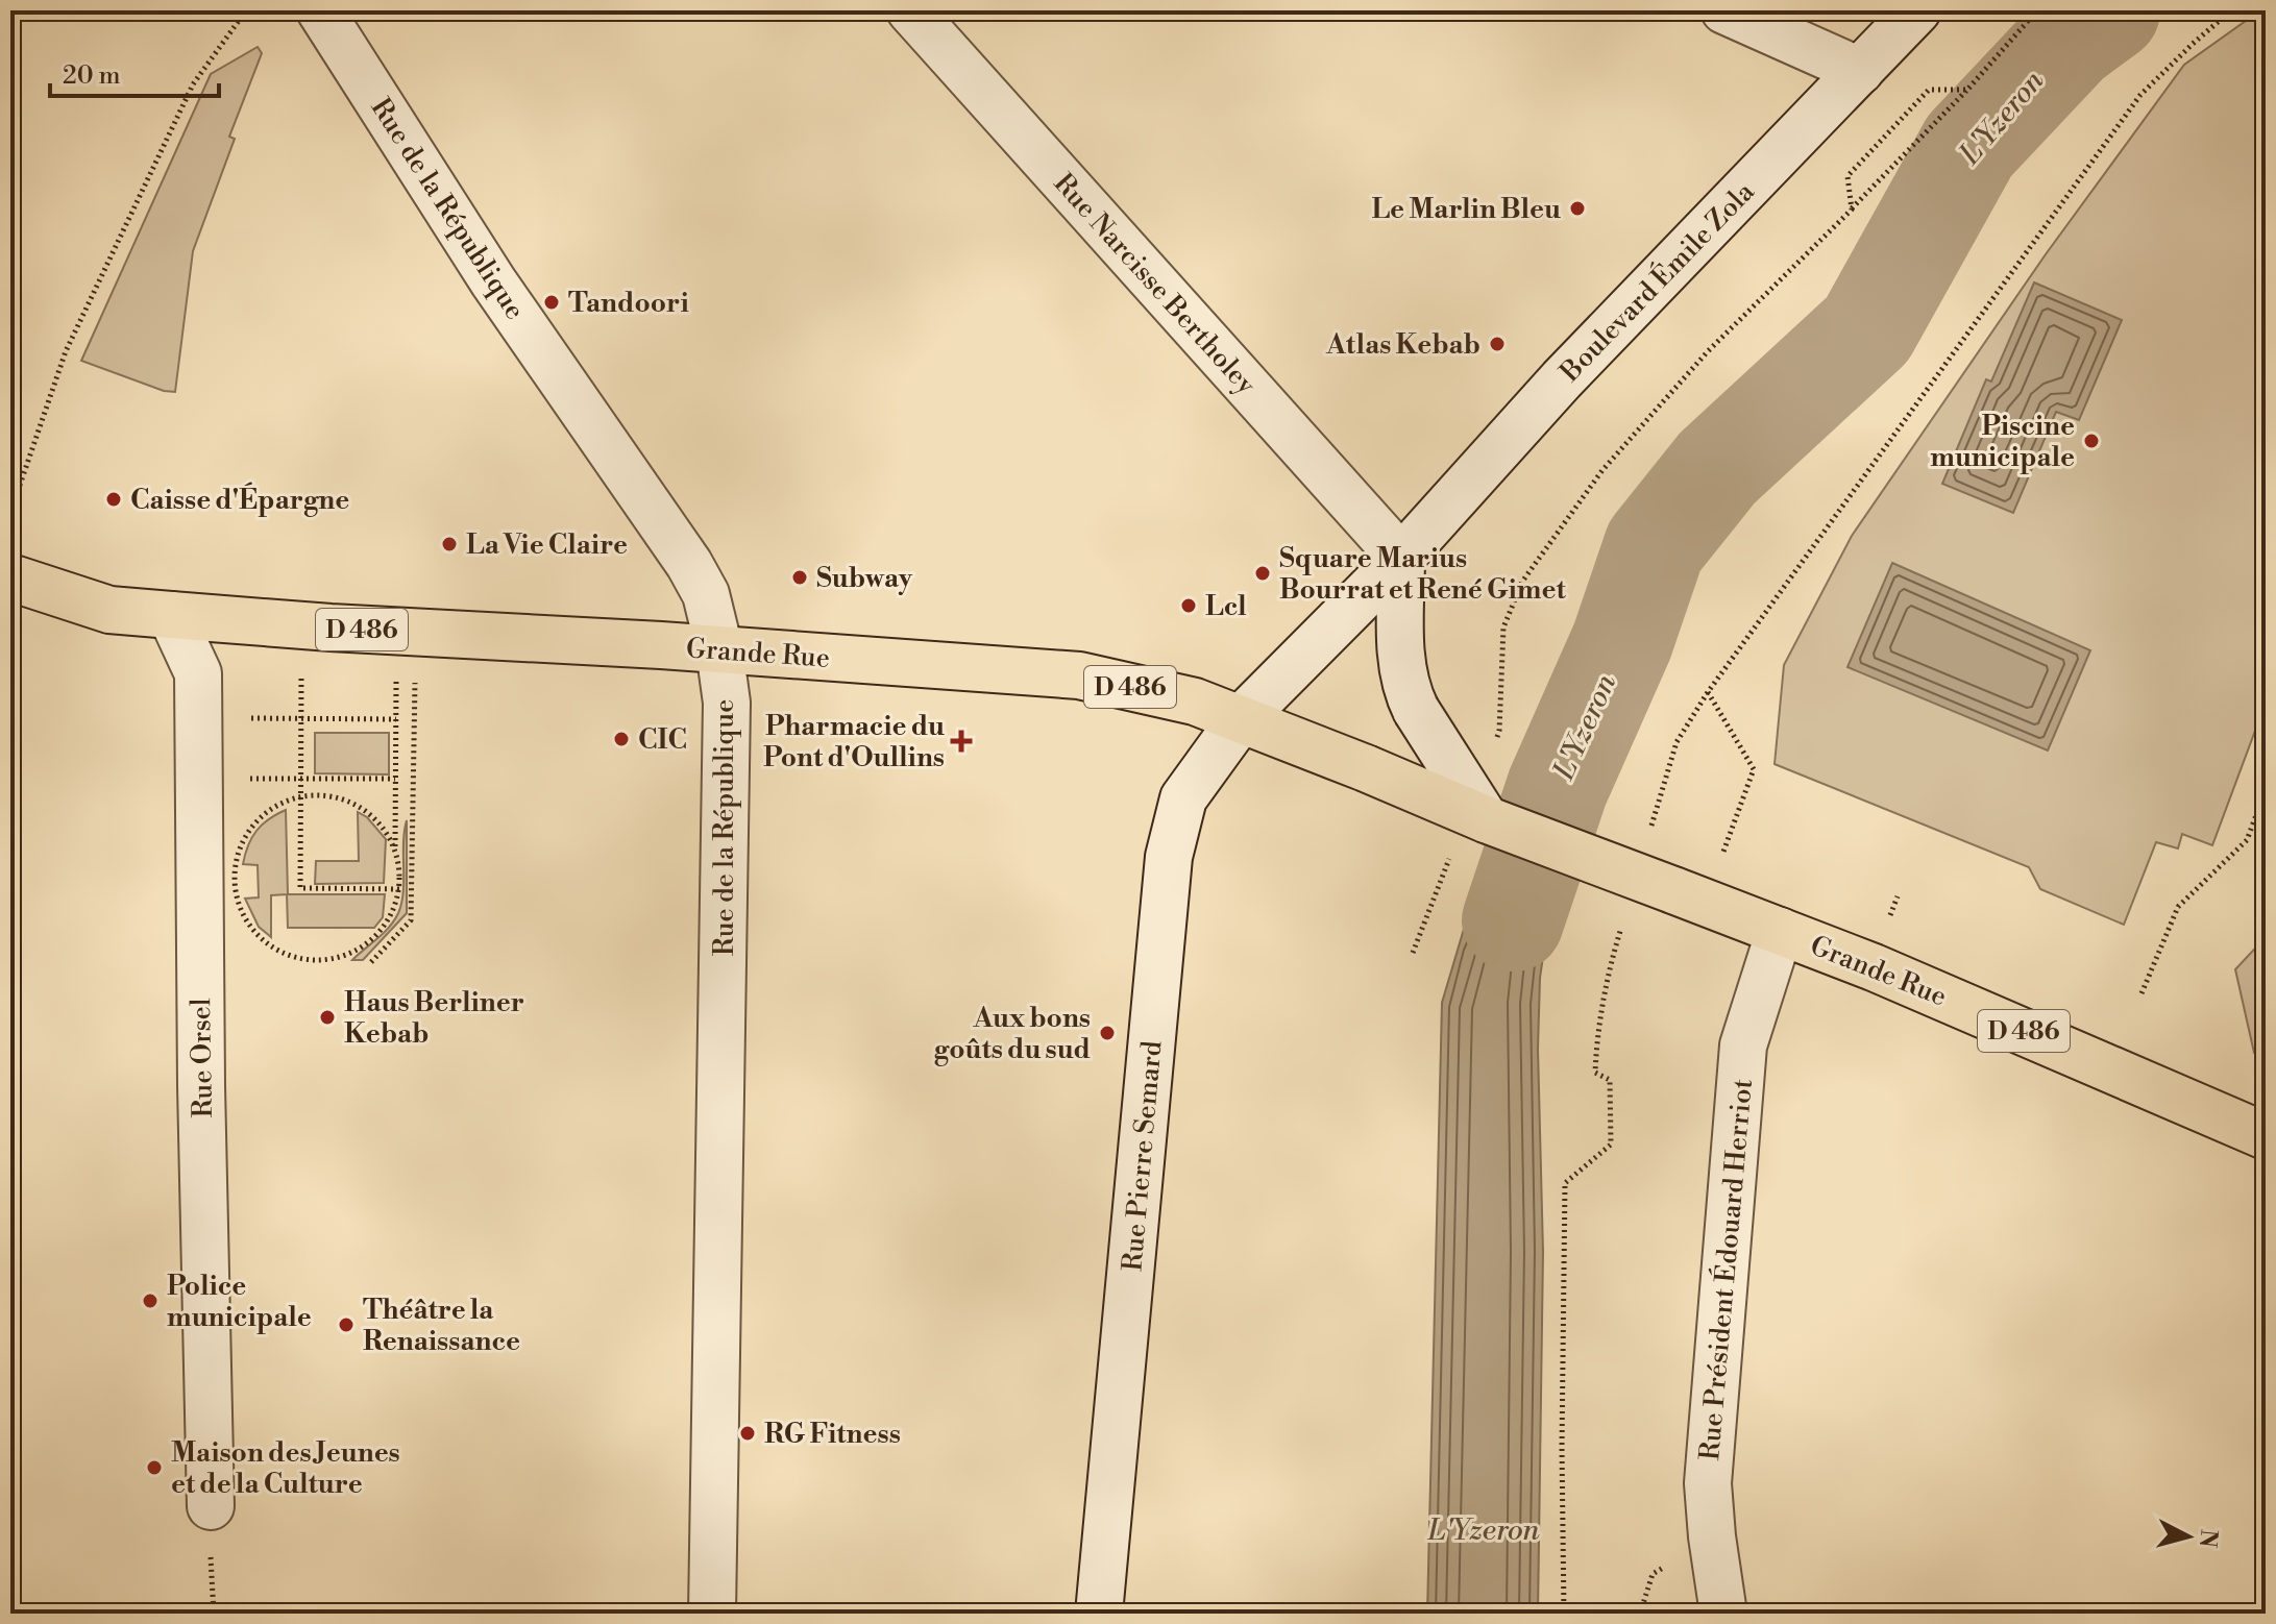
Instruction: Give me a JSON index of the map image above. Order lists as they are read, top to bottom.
{
  "streets": {
    "main road": ["D 486", "Grande Rue"],
    "street": [
      "Rue de la République",
      "Boulevard Émile Zola",
      "Rue Narcisse Bertholey",
      "Rue Orsel",
      "Rue Pierre Semard",
      "Rue Président Édouard Herriot"
    ]
  },
  "crossings": [
    ["Rue de la République", "Grande Rue"],
    ["Boulevard Émile Zola", "Rue Narcisse Bertholey"],
    ["Boulevard Émile Zola", "Grande Rue"],
    ["Boulevard Émile Zola", "Rue Pierre Semard"],
    ["D 486", "Grande Rue"],
    ["Grande Rue", "Rue Orsel"],
    ["Grande Rue", "Rue Pierre Semard"],
    ["Grande Rue", "Rue Président Édouard Herriot"]
  ],
  "water": ["L'Yzeron"],
  "places": {
    "other": [
      "Le Marlin Bleu",
      "Tandoori",
      "Atlas Kebab",
      "Piscine municipale",
      "Caisse d'Épargne",
      "La Vie Claire",
      "Square Marius Bourrat et René Gimet",
      "Subway",
      "Lcl",
      "CIC",
      "Haus Berliner Kebab",
      "Aux bons goûts du sud",
      "Police municipale",
      "Théâtre la Renaissance",
      "RG Fitness",
      "Maison des Jeunes et de la Culture"
    ],
    "health": ["Pharmacie du Pont d'Oullins"]
  },
  "scale_bar": "20 m",
  "north": "right"
}
